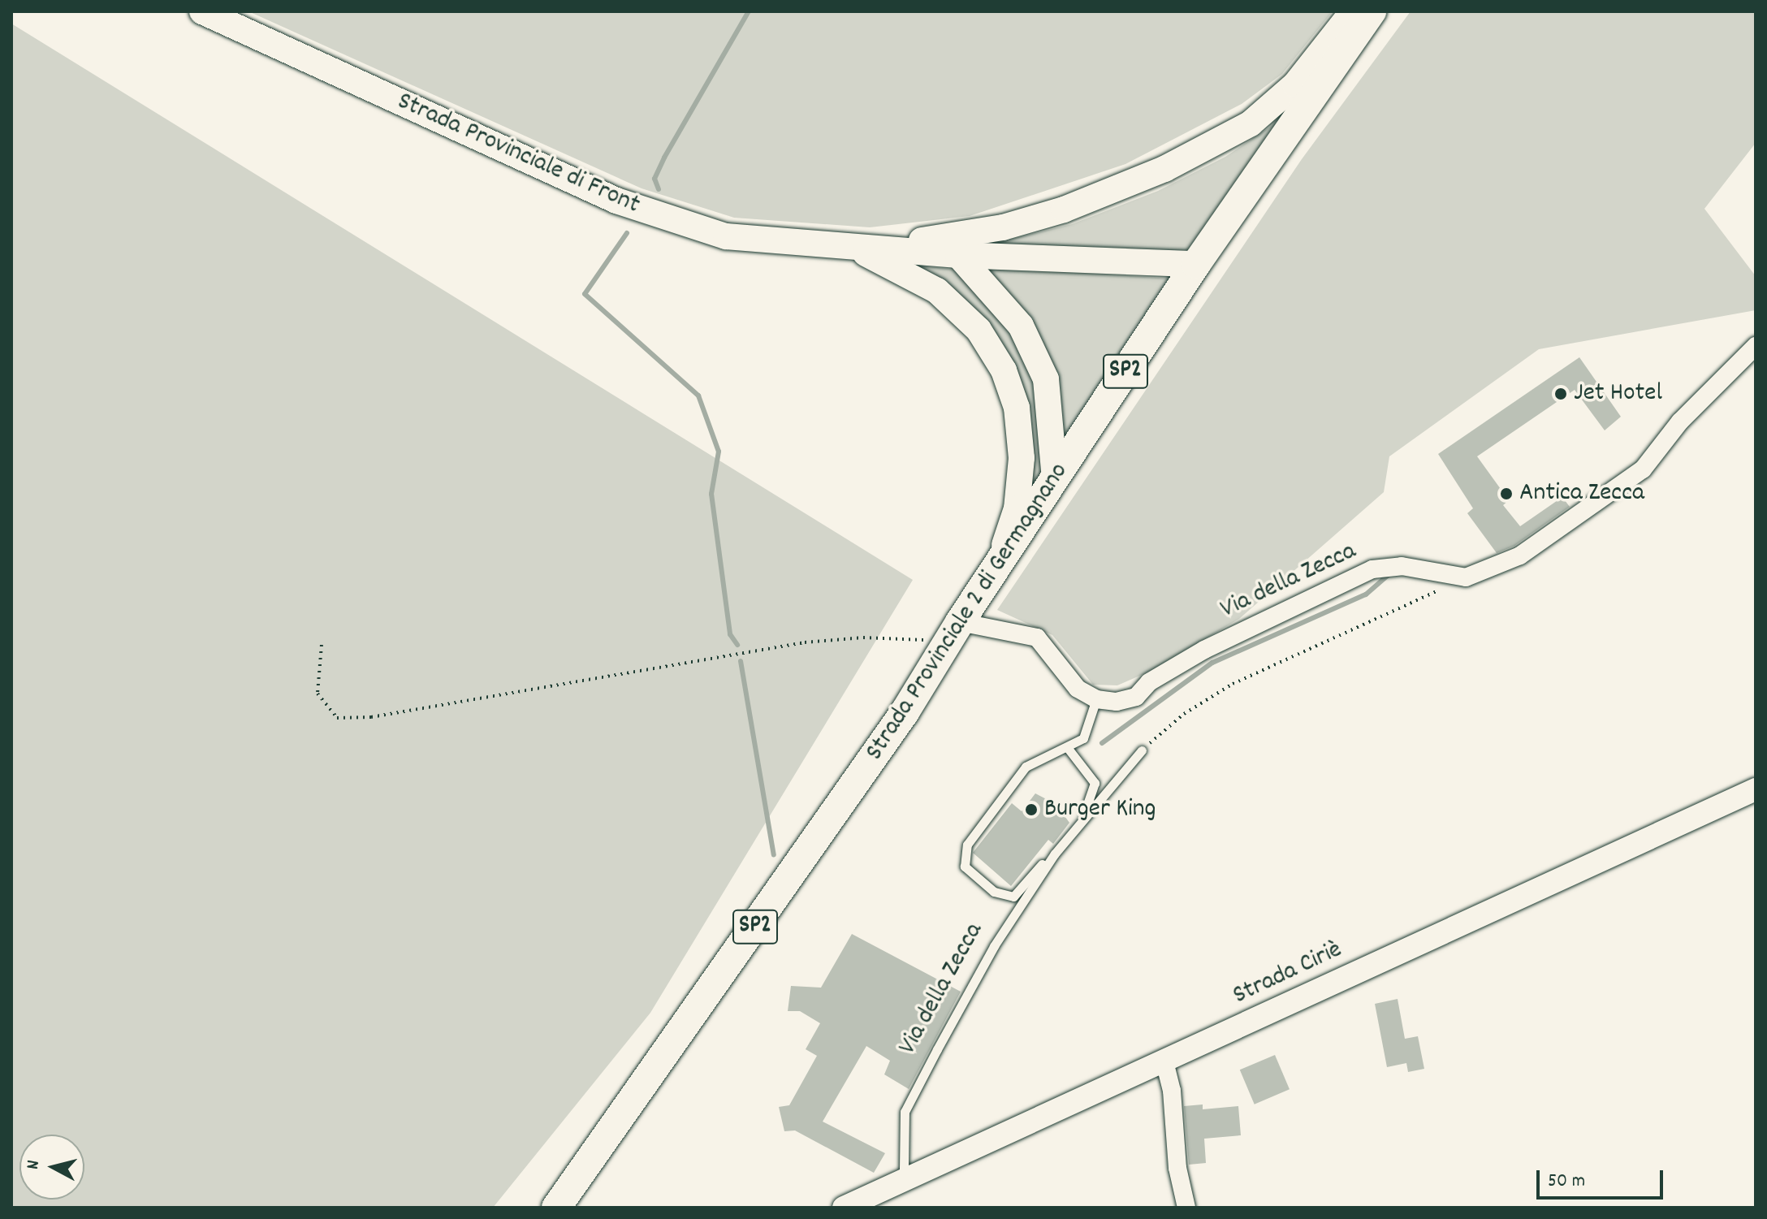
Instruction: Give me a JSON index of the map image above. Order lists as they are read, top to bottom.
{
  "streets": {
    "main road": ["Strada Provinciale di Front", "SP2", "Strada Provinciale 2 di Germagnano"],
    "street": ["Via della Zecca", "Strada Ciriè"]
  },
  "crossings": [
    ["Via della Zecca", "Strada Ciriè"]
  ],
  "places": ["Jet Hotel", "Antica Zecca", "Burger King"],
  "scale_bar": "50 m",
  "north": "left"
}
